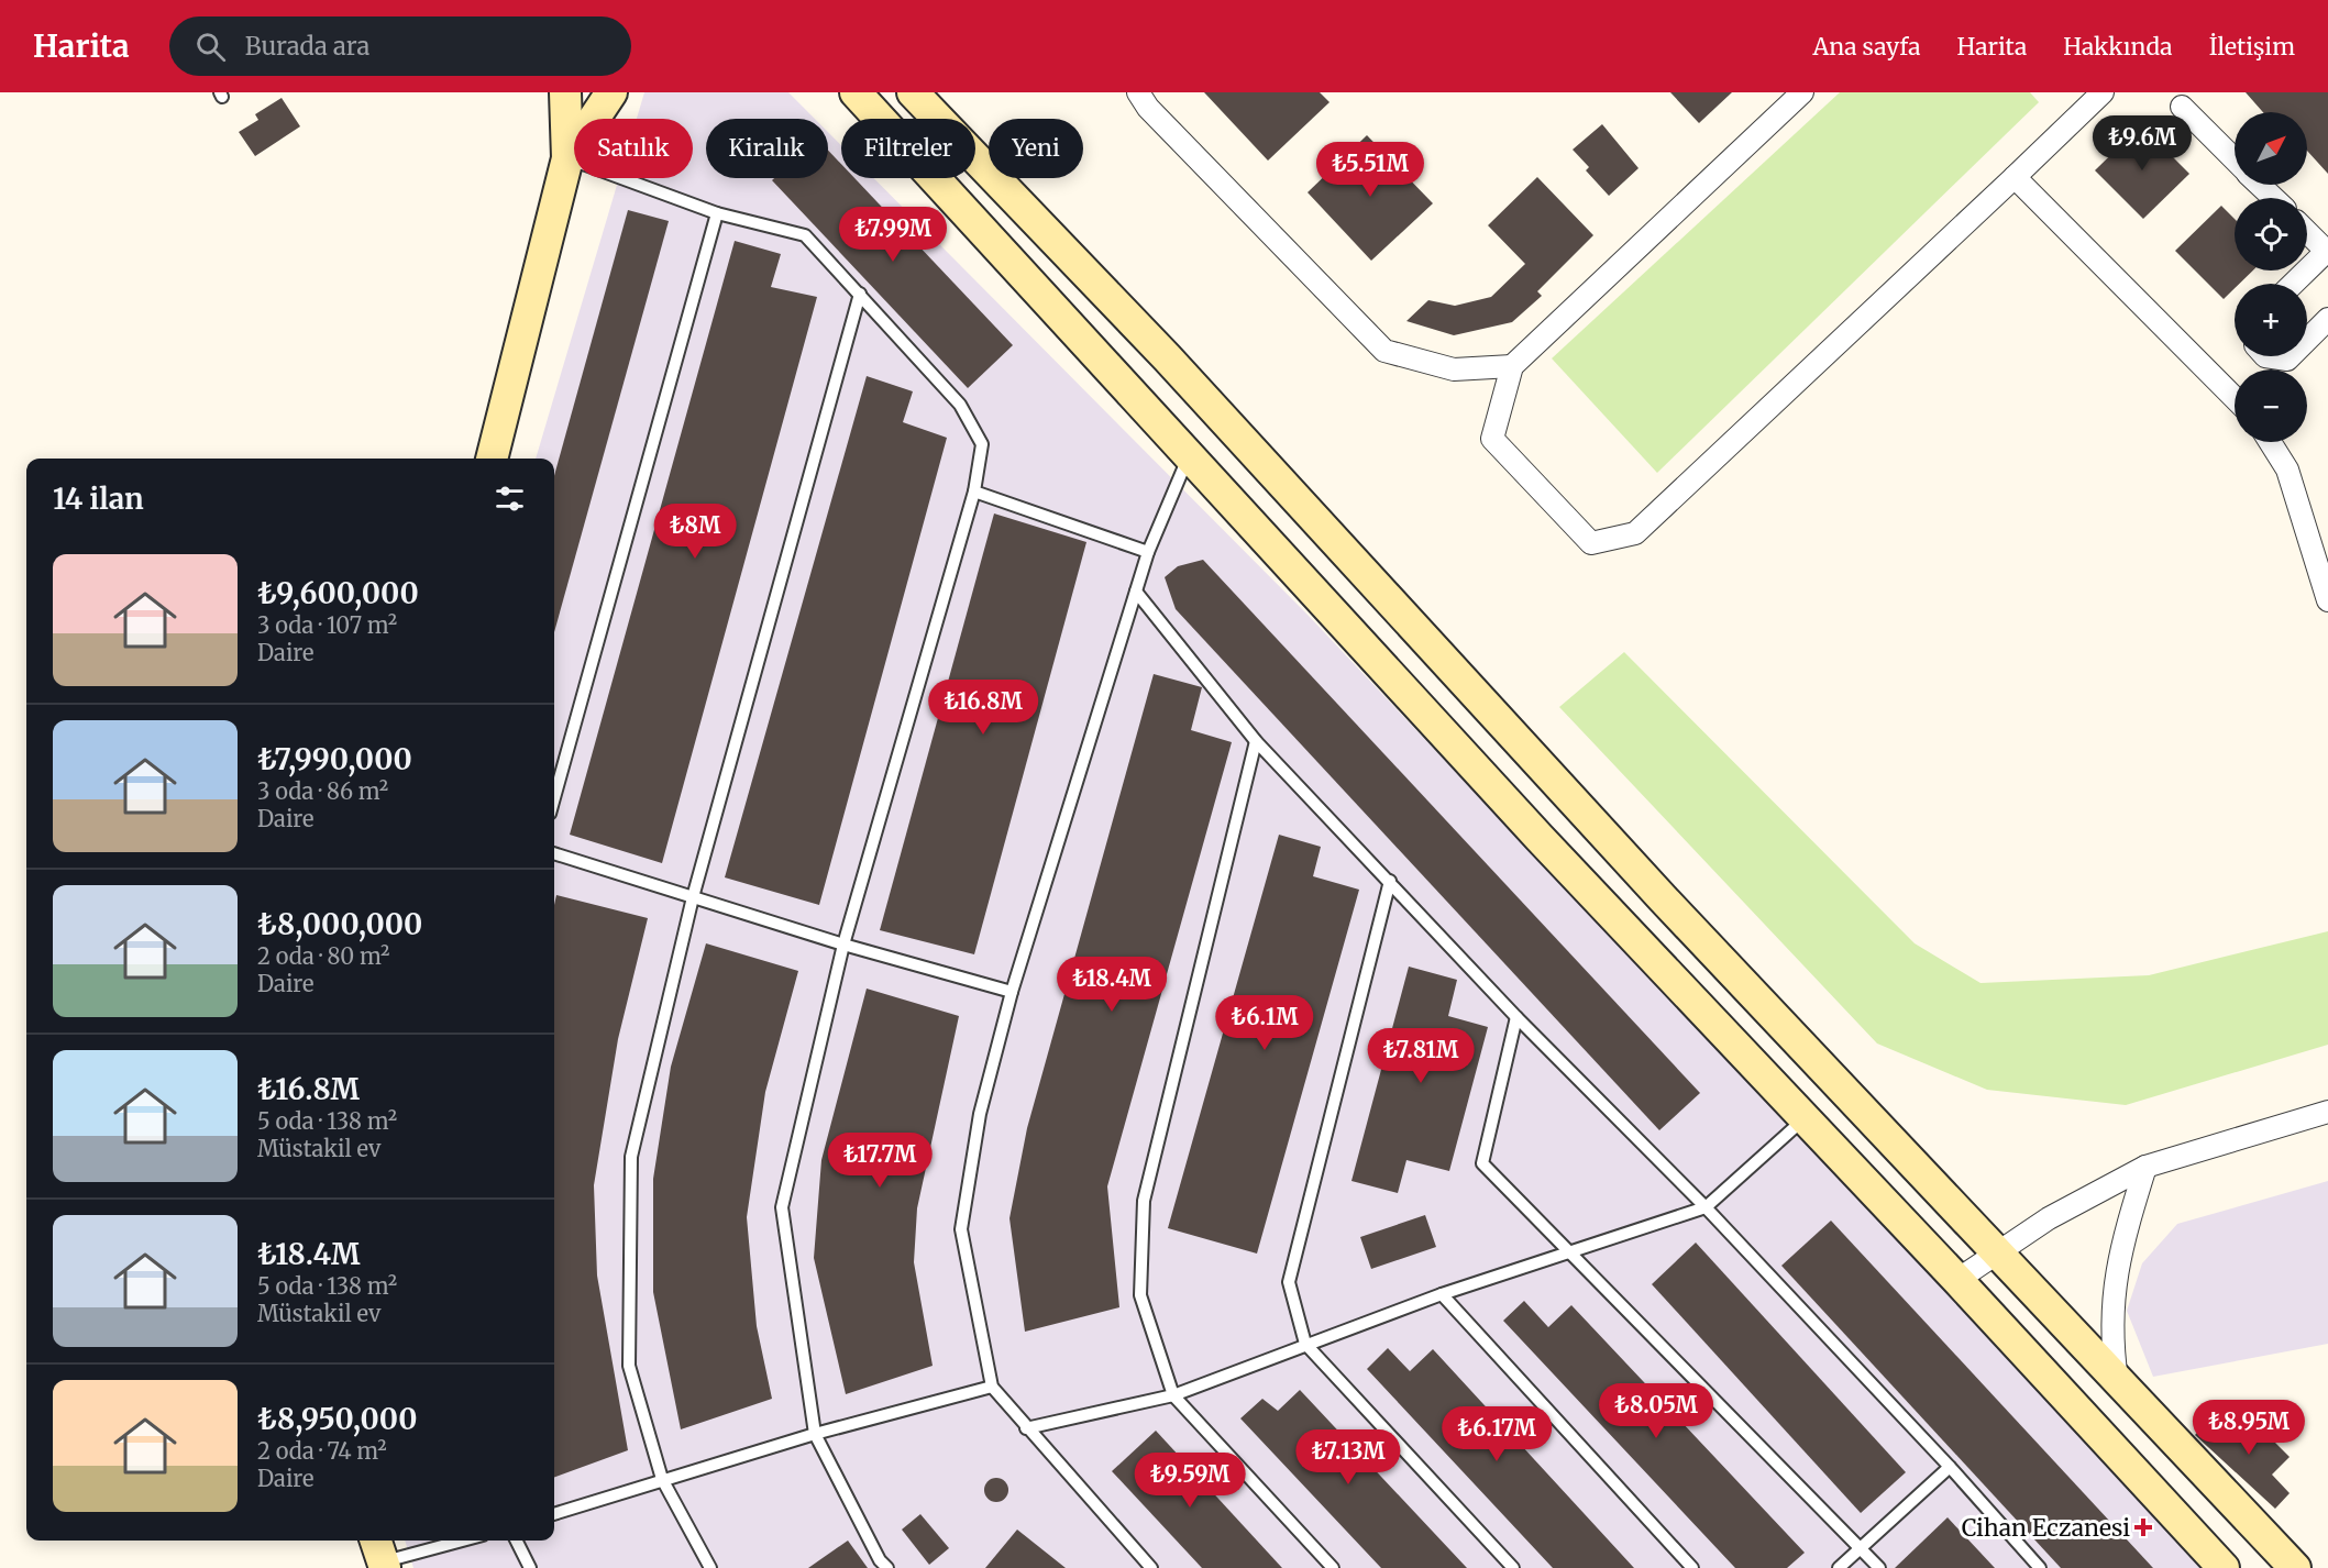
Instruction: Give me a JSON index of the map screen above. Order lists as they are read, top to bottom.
{
  "places": {
    "health": ["Cihan Eczanesi"]
  },
  "north": "top right",
  "page": {
    "header": "Harita",
    "search": "Burada ara",
    "nav": [
      "Ana sayfa",
      "Harita",
      "Hakkında",
      "İletişim"
    ],
    "map_buttons": ["+", "−"],
    "price": [
      "₺9.6M",
      "₺5.51M",
      "₺7.99M",
      "₺8M",
      "₺16.8M",
      "₺18.4M",
      "₺6.1M",
      "₺7.81M",
      "₺17.7M",
      "₺8.05M",
      "₺8.95M",
      "₺6.17M",
      "₺7.13M",
      "₺9.59M"
    ],
    "chip": [
      "Satılık",
      "Kiralık",
      "Filtreler",
      "Yeni"
    ],
    "heading": "14 ilan",
    "list": [
      {
        "name": "₺9,600,000",
        "note": "3 oda · 107 m² · Daire"
      },
      {
        "name": "₺7,990,000",
        "note": "3 oda · 86 m² · Daire"
      },
      {
        "name": "₺8,000,000",
        "note": "2 oda · 80 m² · Daire"
      },
      {
        "name": "₺16.8M",
        "note": "5 oda · 138 m² · Müstakil ev"
      },
      {
        "name": "₺18.4M",
        "note": "5 oda · 138 m² · Müstakil ev"
      },
      {
        "name": "₺8,950,000",
        "note": "2 oda · 74 m² · Daire"
      }
    ]
  }
}
